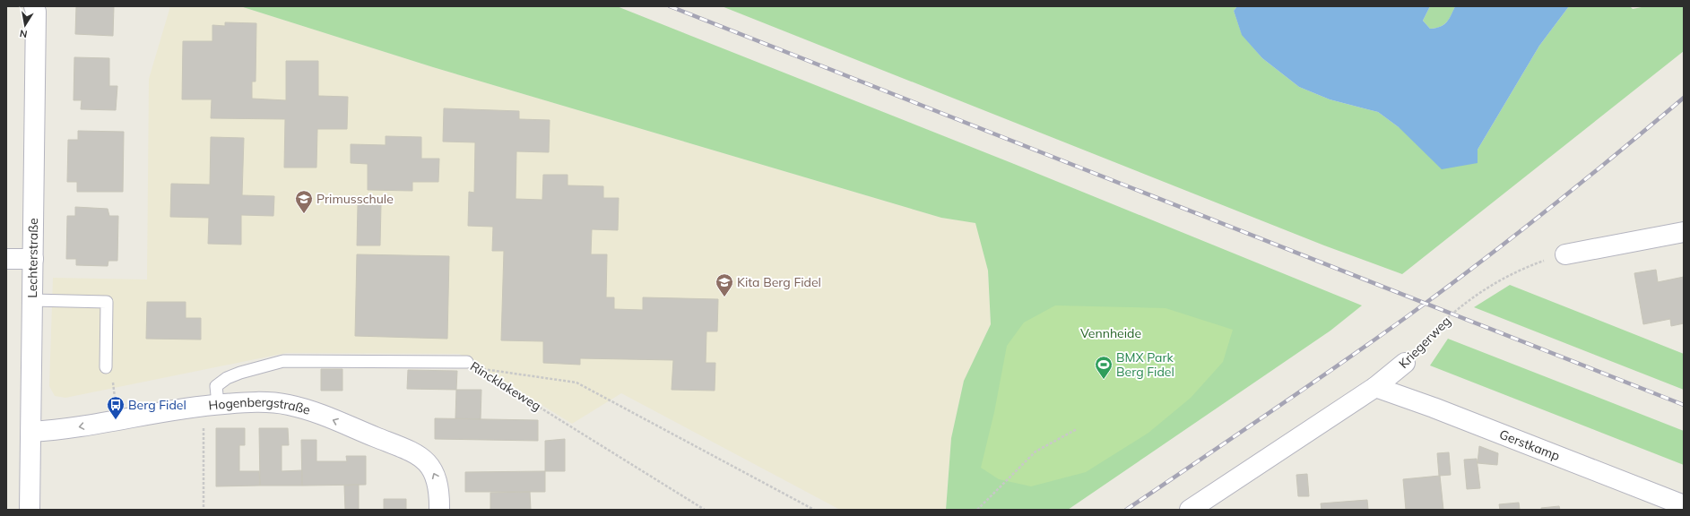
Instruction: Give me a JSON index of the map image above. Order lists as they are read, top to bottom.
{
  "streets": {
    "street": [
      "Lechterstraße",
      "Kriegerweg",
      "Hogenbergstraße",
      "Gerstkamp"
    ],
    "lane": ["Rincklakeweg"]
  },
  "crossings": [
    ["Lechterstraße", "Hogenbergstraße"],
    ["Kriegerweg", "Gerstkamp"],
    ["Rincklakeweg", "Hogenbergstraße"]
  ],
  "one_way": ["Hogenbergstraße"],
  "parks": ["Vennheide"],
  "places": {
    "school or university": ["Primusschule", "Kita Berg Fidel"],
    "sports": ["BMX Park Berg Fidel"],
    "bus stop": ["Berg Fidel"]
  },
  "north": "bottom"
}
